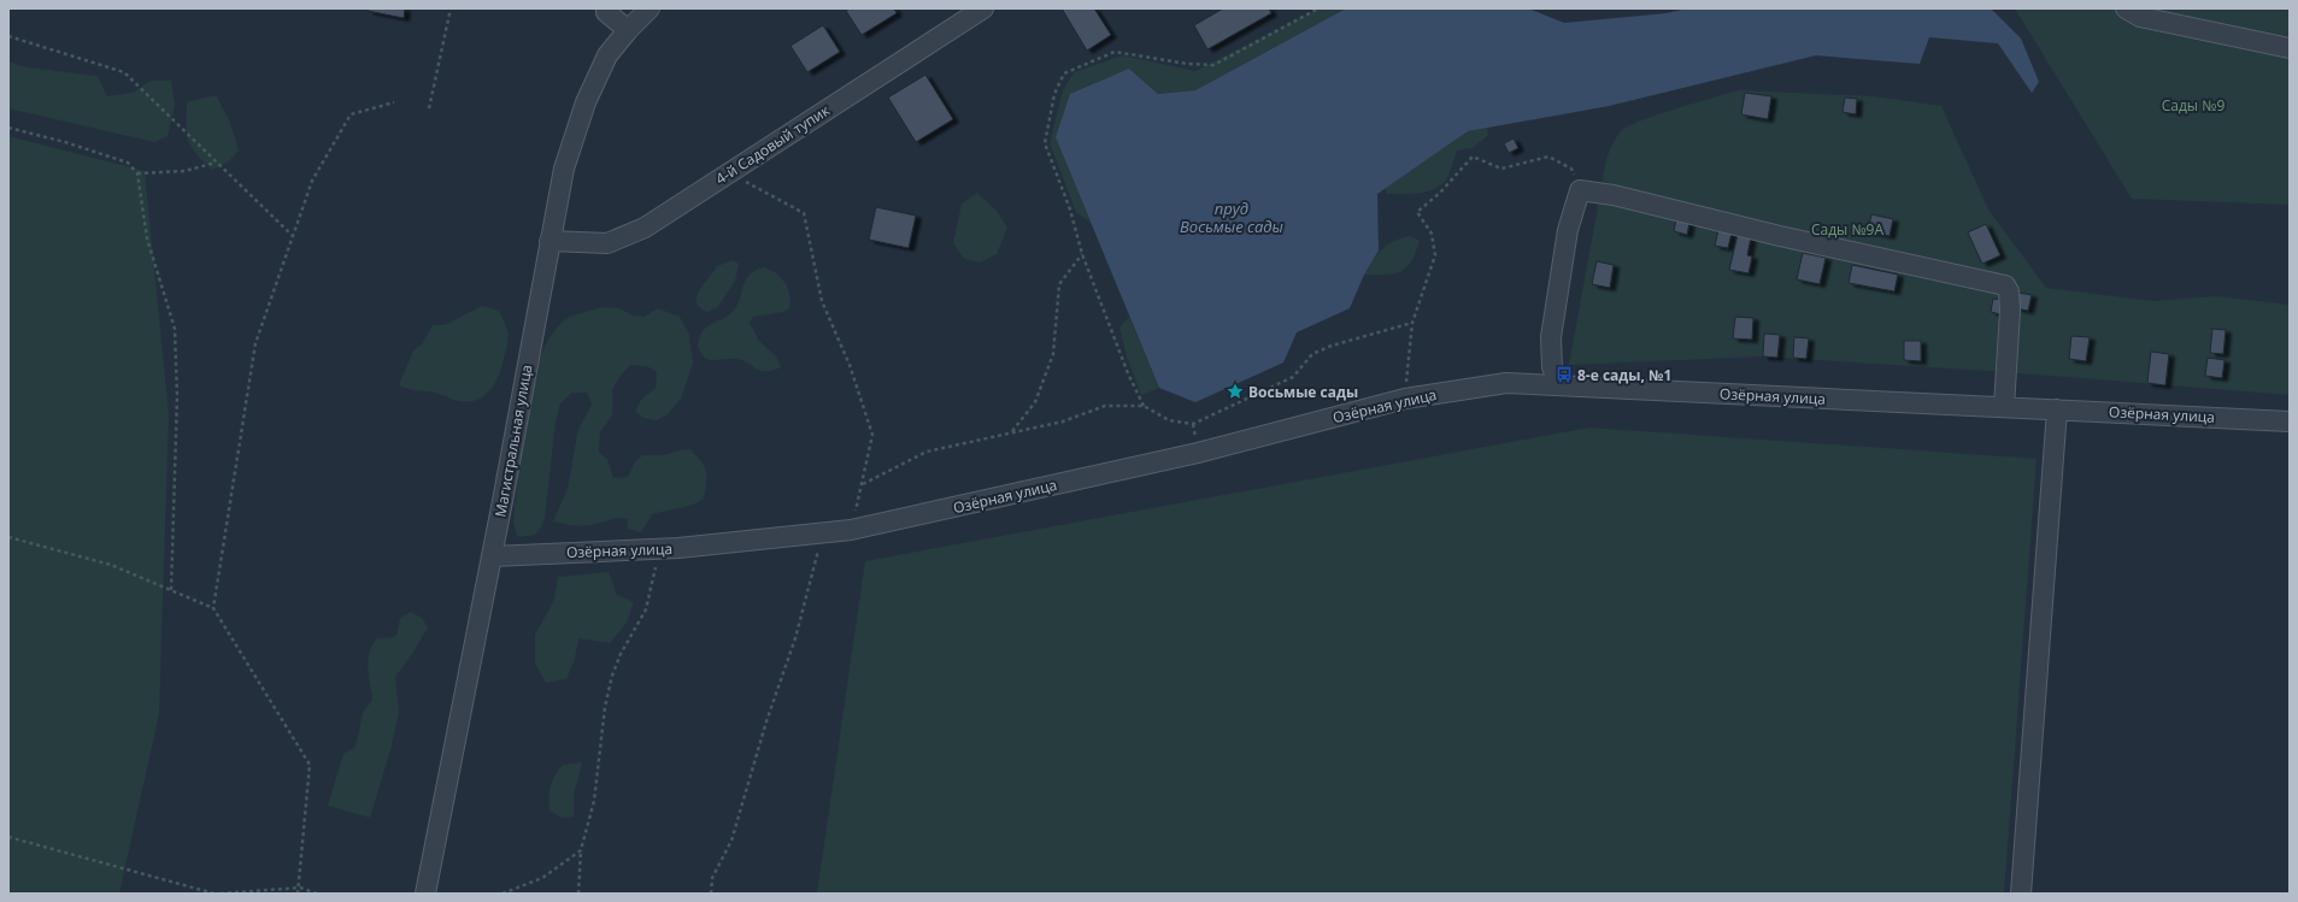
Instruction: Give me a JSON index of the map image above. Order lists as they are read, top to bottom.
{
  "streets": {
    "street": ["4-й Садовый тупик", "Озёрная улица", "Магистральная улица"]
  },
  "crossings": [
    ["4-й Садовый тупик", "Магистральная улица"],
    ["Озёрная улица", "Магистральная улица"]
  ],
  "water": ["пруд Восьмые сады"],
  "parks": ["Сады №9", "Сады №9А"],
  "places": {
    "bus stop": ["8-е сады, №1"],
    "place": ["Восьмые сады"]
  }
}
